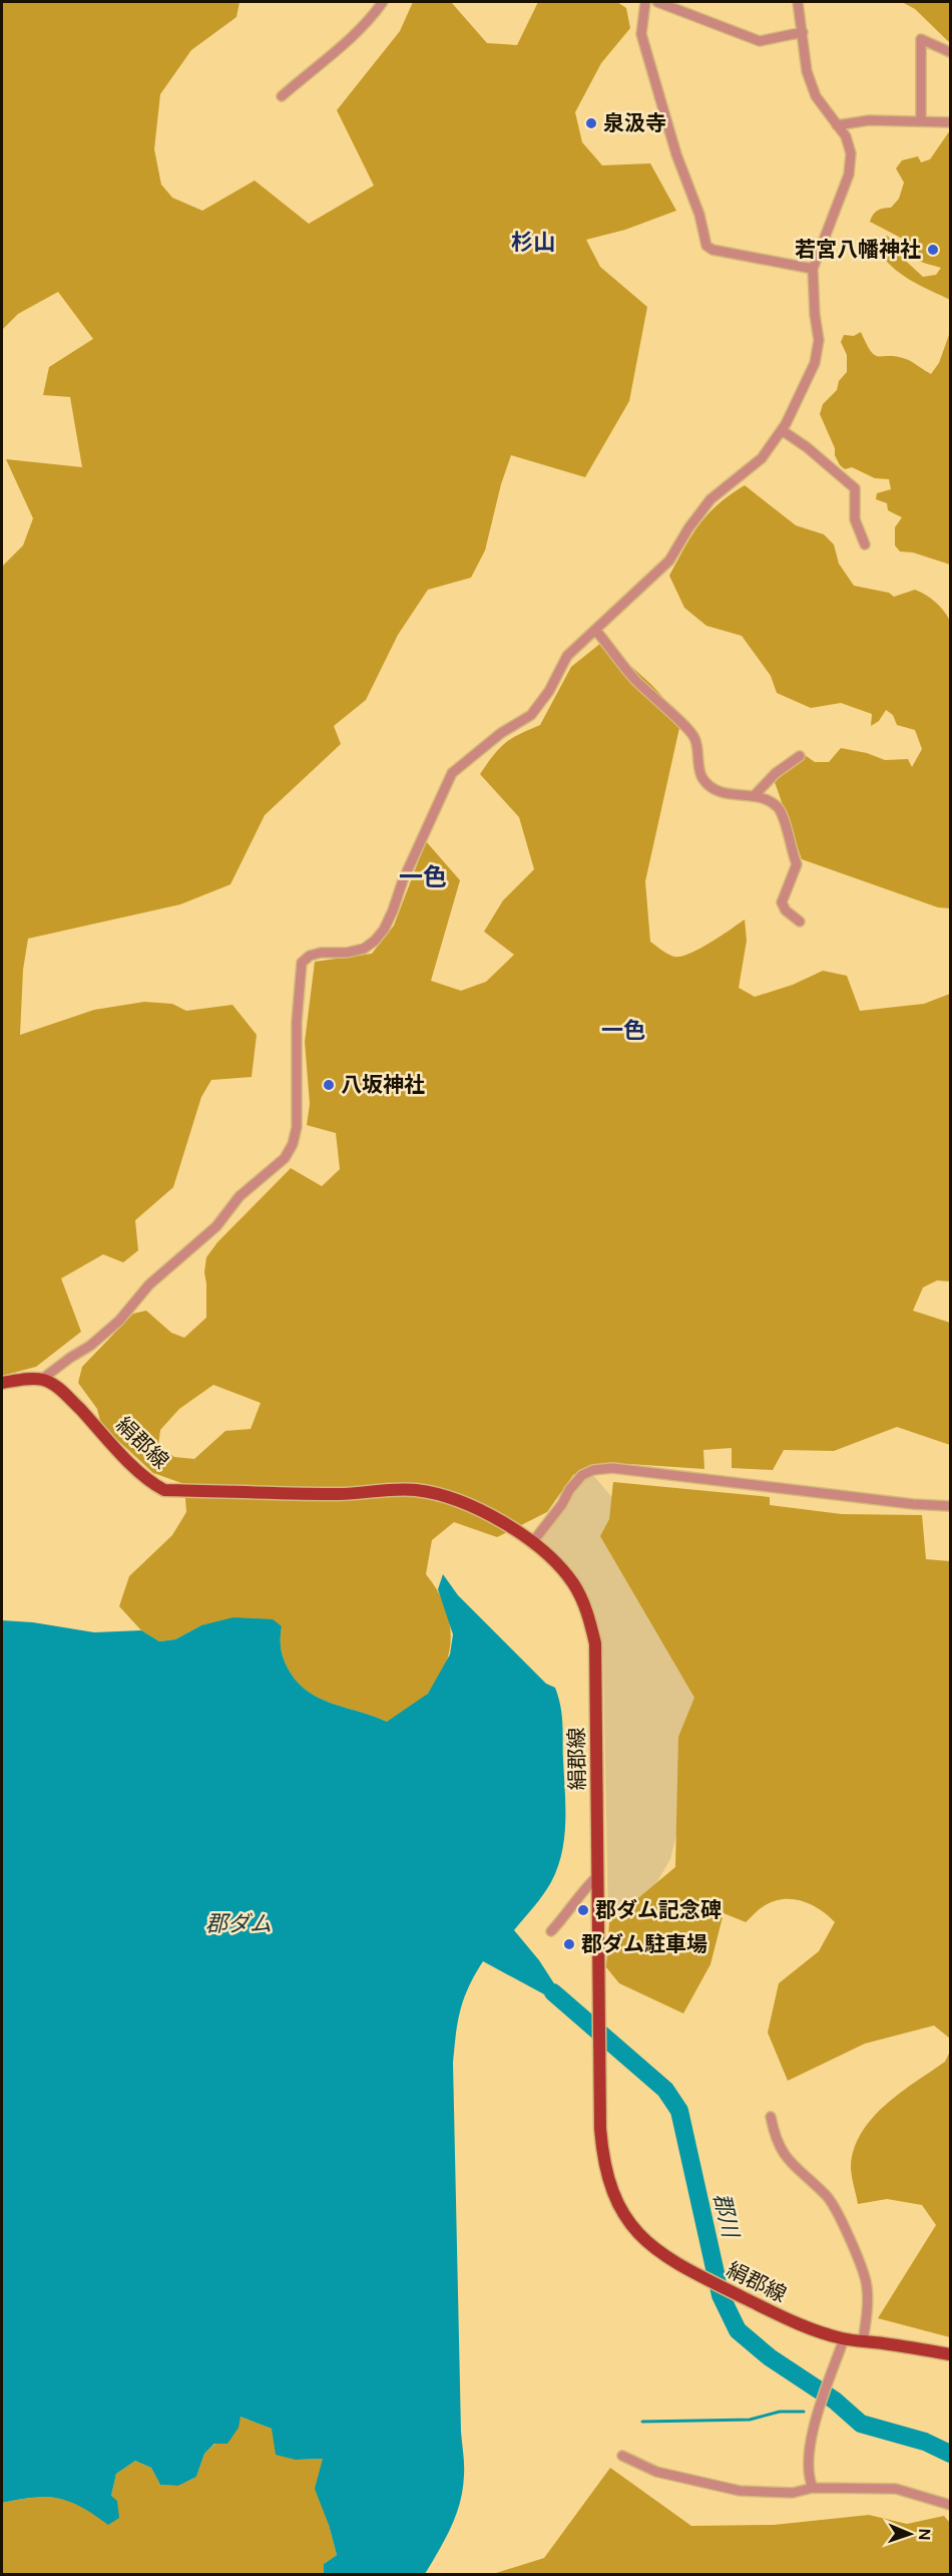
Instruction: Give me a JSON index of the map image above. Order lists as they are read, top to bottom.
{
  "streets": {
    "main road": ["絹郡線"]
  },
  "districts": ["杉山", "一色", "一色"],
  "water": ["郡ダム", "郡川"],
  "places": [
    "泉汲寺",
    "若宮八幡神社",
    "八坂神社",
    "郡ダム記念碑",
    "郡ダム駐車場"
  ],
  "north": "right"
}
